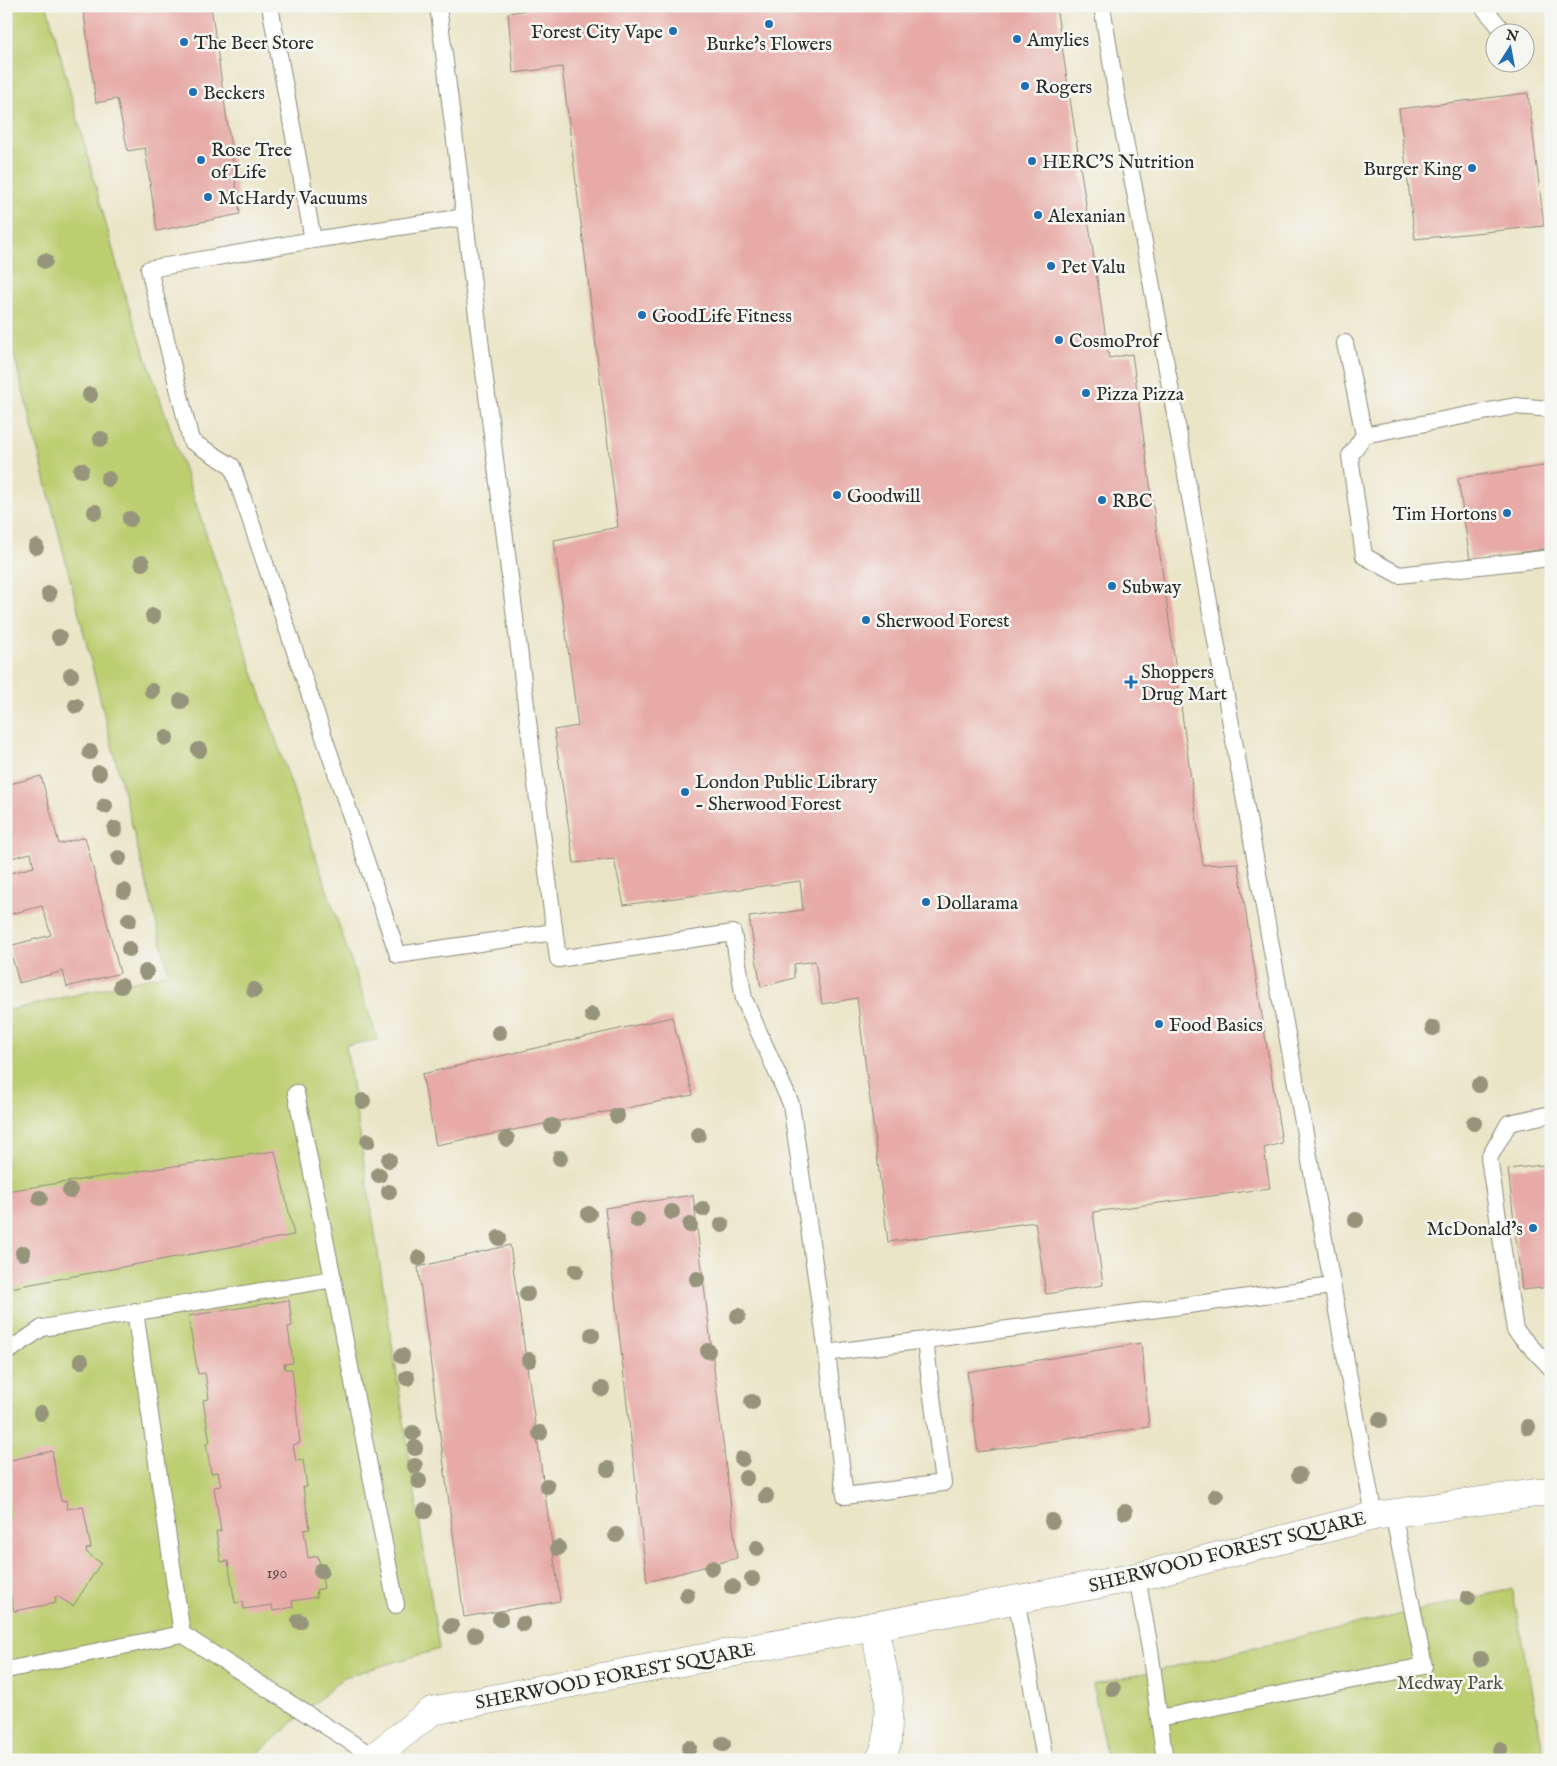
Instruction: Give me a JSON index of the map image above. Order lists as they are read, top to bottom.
{
  "streets": {
    "street": ["SHERWOOD FOREST SQUARE"]
  },
  "parks": ["Medway Park"],
  "places": {
    "other": [
      "Burke's Flowers",
      "Forest City Vape",
      "Amylies",
      "The Beer Store",
      "Rogers",
      "Beckers",
      "Rose Tree of Life",
      "HERC'S Nutrition",
      "Burger King",
      "McHardy Vacuums",
      "Alexanian",
      "Pet Valu",
      "GoodLife Fitness",
      "CosmoProf",
      "Pizza Pizza",
      "Goodwill",
      "RBC",
      "Tim Hortons",
      "Subway",
      "Sherwood Forest",
      "London Public Library - Sherwood Forest",
      "Dollarama",
      "Food Basics",
      "McDonald's"
    ],
    "health": ["Shoppers Drug Mart"]
  },
  "house_numbers": ["190"],
  "north": "top"
}
